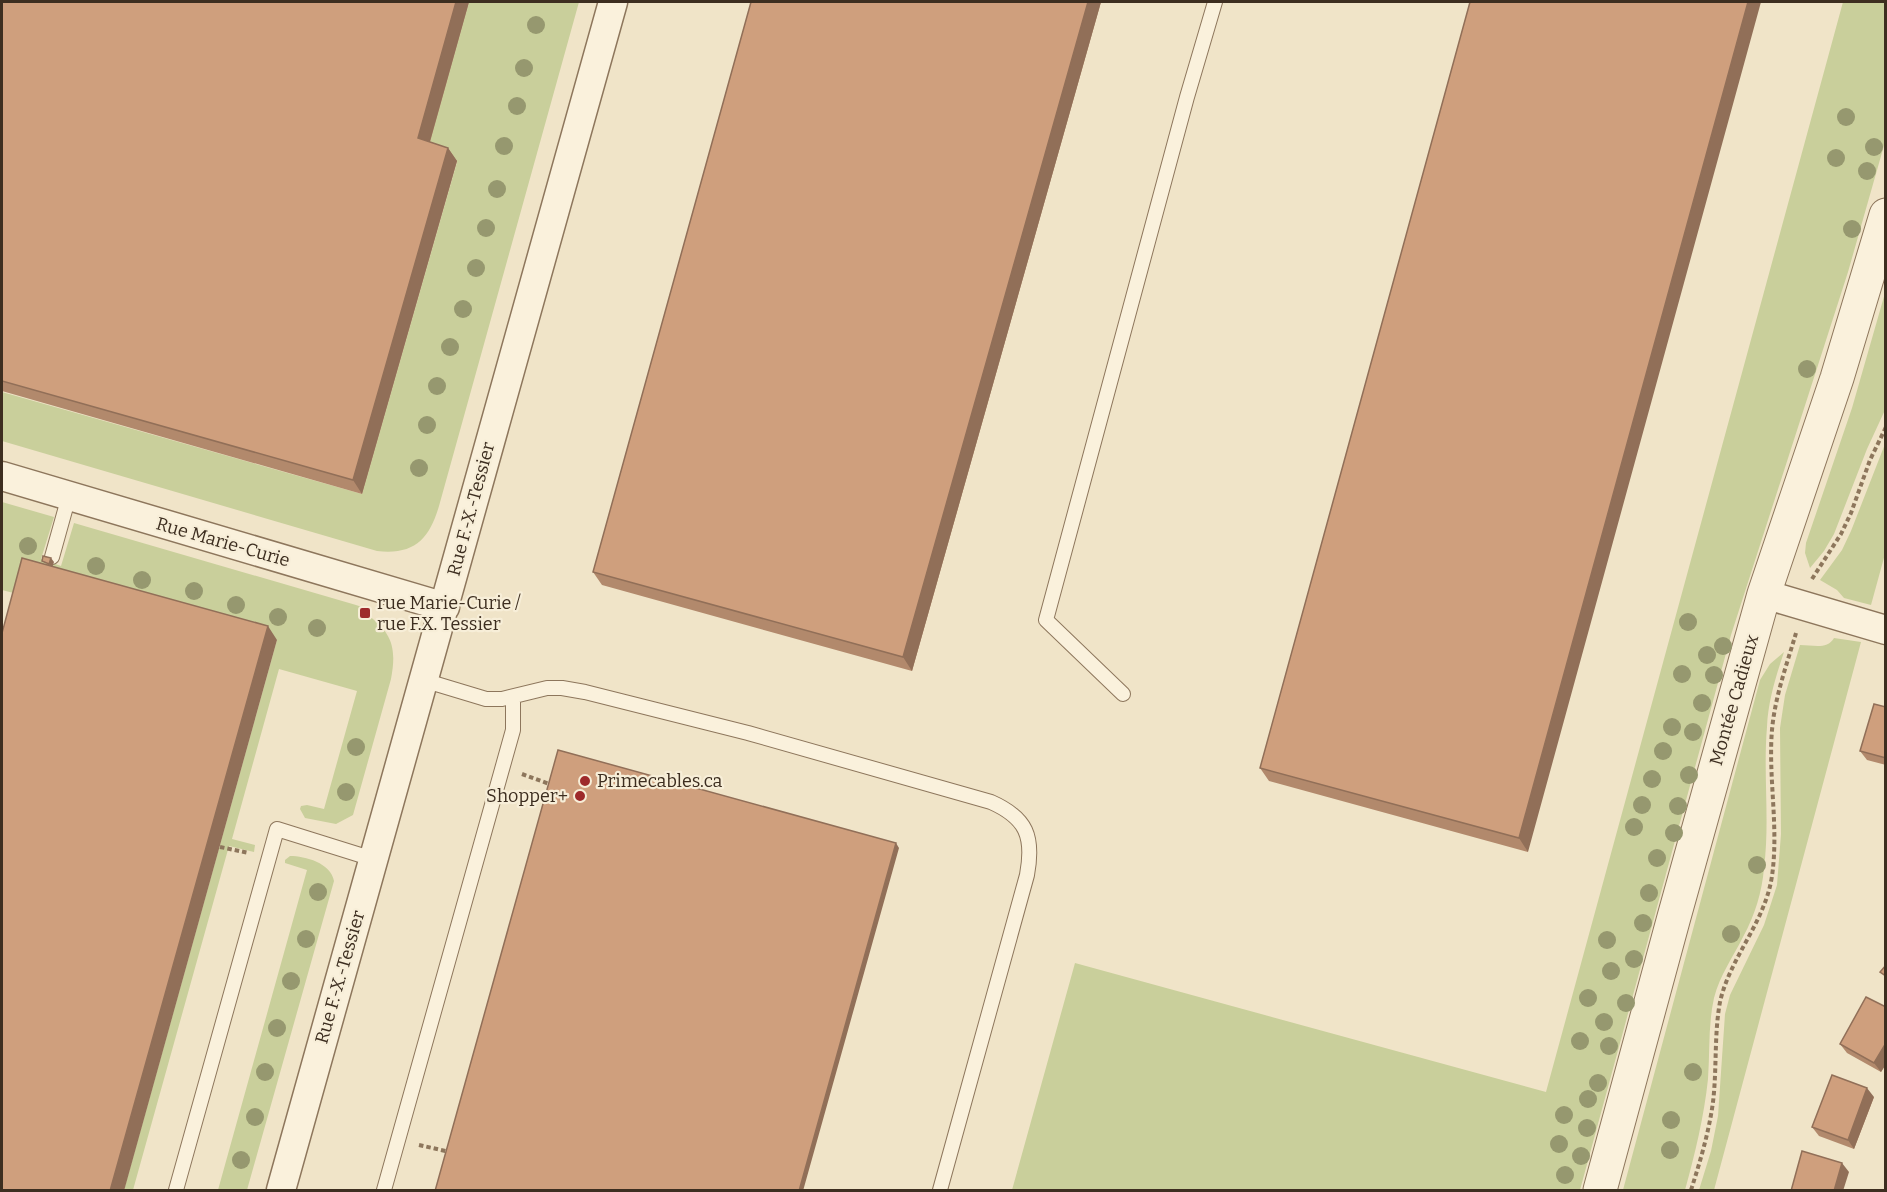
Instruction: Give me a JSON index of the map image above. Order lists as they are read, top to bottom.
{
  "streets": {
    "street": ["Rue F.-X.-Tessier", "Rue Marie-Curie", "Montée Cadieux"]
  },
  "crossings": [
    ["Rue F.-X.-Tessier", "Rue Marie-Curie"]
  ],
  "places": {
    "transit": ["rue Marie-Curie / rue F.X. Tessier"],
    "other": ["Primecables.ca", "Shopper+"]
  }
}
